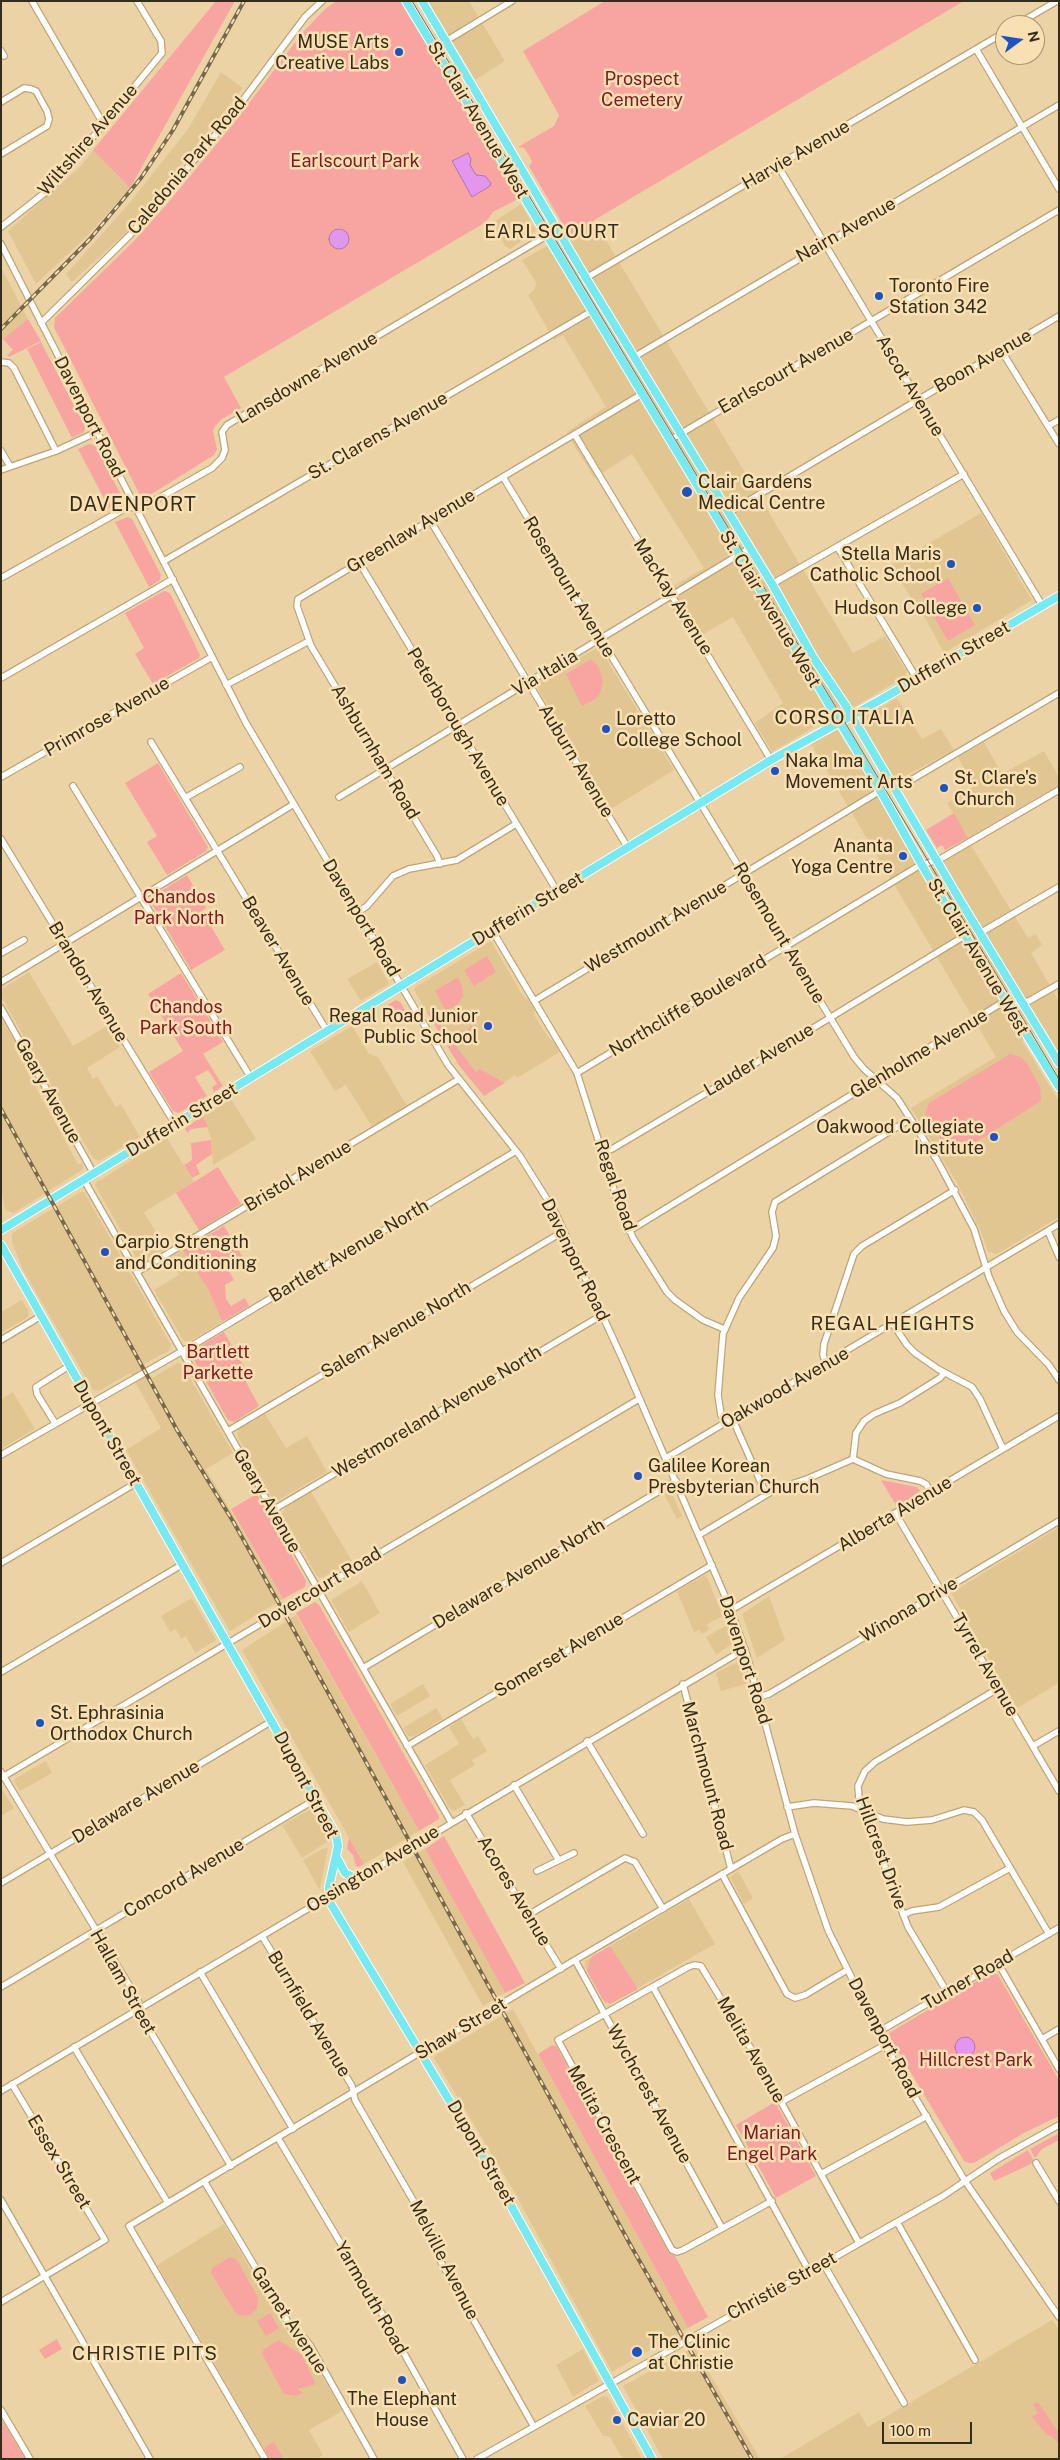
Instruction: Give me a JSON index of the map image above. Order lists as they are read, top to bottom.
{
  "streets": {
    "main road": ["St. Clair Avenue West", "Dufferin Street", "Dupont Street"],
    "street": [
      "Wiltshire Avenue",
      "Harvie Avenue",
      "Caledonia Park Road",
      "Nairn Avenue",
      "Boon Avenue",
      "Earlscourt Avenue",
      "Lansdowne Avenue",
      "Ascot Avenue",
      "Davenport Road",
      "St. Clarens Avenue",
      "Greenlaw Avenue",
      "Rosemount Avenue",
      "MacKay Avenue",
      "Via Italia",
      "Primrose Avenue",
      "Peterborough Avenue",
      "Ashburnham Road",
      "Auburn Avenue",
      "Westmount Avenue",
      "Beaver Avenue",
      "Brandon Avenue",
      "Northcliffe Boulevard",
      "Glenholme Avenue",
      "Lauder Avenue",
      "Geary Avenue",
      "Bristol Avenue",
      "Regal Road",
      "Bartlett Avenue North",
      "Salem Avenue North",
      "Oakwood Avenue",
      "Westmoreland Avenue North",
      "Alberta Avenue",
      "Delaware Avenue North",
      "Dovercourt Road",
      "Winona Drive",
      "Somerset Avenue",
      "Tyrrel Avenue",
      "Marchmount Road",
      "Delaware Avenue",
      "Hillcrest Drive",
      "Ossington Avenue",
      "Concord Avenue",
      "Acores Avenue",
      "Turner Road",
      "Hallam Street",
      "Burnfield Avenue",
      "Shaw Street",
      "Melita Avenue",
      "Wychcrest Avenue",
      "Melita Crescent",
      "Essex Street",
      "Melville Avenue",
      "Christie Street",
      "Yarmouth Road",
      "Garnet Avenue"
    ]
  },
  "crossings": [
    ["St. Clair Avenue West", "Harvie Avenue"],
    ["St. Clair Avenue West", "Nairn Avenue"],
    ["St. Clair Avenue West", "Boon Avenue"],
    ["St. Clair Avenue West", "Earlscourt Avenue"],
    ["St. Clair Avenue West", "Lansdowne Avenue"],
    ["St. Clair Avenue West", "St. Clarens Avenue"],
    ["St. Clair Avenue West", "Greenlaw Avenue"],
    ["St. Clair Avenue West", "Dufferin Street"],
    ["St. Clair Avenue West", "Via Italia"],
    ["St. Clair Avenue West", "Westmount Avenue"],
    ["St. Clair Avenue West", "Northcliffe Boulevard"],
    ["St. Clair Avenue West", "Glenholme Avenue"],
    ["St. Clair Avenue West", "Lauder Avenue"],
    ["Harvie Avenue", "Ascot Avenue"],
    ["Caledonia Park Road", "Davenport Road"],
    ["Nairn Avenue", "Ascot Avenue"],
    ["Boon Avenue", "Ascot Avenue"],
    ["Earlscourt Avenue", "Ascot Avenue"],
    ["Lansdowne Avenue", "Davenport Road"],
    ["Ascot Avenue", "Dufferin Street"],
    ["Davenport Road", "St. Clarens Avenue"],
    ["Davenport Road", "Dufferin Street"],
    ["Davenport Road", "Primrose Avenue"],
    ["Davenport Road", "Bristol Avenue"],
    ["Davenport Road", "Bartlett Avenue North"],
    ["Davenport Road", "Salem Avenue North"],
    ["Davenport Road", "Oakwood Avenue"],
    ["Davenport Road", "Westmoreland Avenue North"],
    ["Davenport Road", "Alberta Avenue"],
    ["Davenport Road", "Delaware Avenue North"],
    ["Davenport Road", "Dovercourt Road"],
    ["Davenport Road", "Winona Drive"],
    ["Davenport Road", "Somerset Avenue"],
    ["Davenport Road", "Marchmount Road"],
    ["Davenport Road", "Ossington Avenue"],
    ["Davenport Road", "Turner Road"],
    ["Davenport Road", "Shaw Street"],
    ["Davenport Road", "Christie Street"],
    ["Greenlaw Avenue", "Rosemount Avenue"],
    ["Greenlaw Avenue", "MacKay Avenue"],
    ["Greenlaw Avenue", "Peterborough Avenue"],
    ["Greenlaw Avenue", "Ashburnham Road"],
    ["Greenlaw Avenue", "Auburn Avenue"],
    ["Rosemount Avenue", "Dufferin Street"],
    ["Rosemount Avenue", "Via Italia"],
    ["Rosemount Avenue", "Westmount Avenue"],
    ["Rosemount Avenue", "Northcliffe Boulevard"],
    ["Rosemount Avenue", "Glenholme Avenue"],
    ["Rosemount Avenue", "Lauder Avenue"],
    ["Rosemount Avenue", "Oakwood Avenue"],
    ["MacKay Avenue", "Dufferin Street"],
    ["MacKay Avenue", "Via Italia"],
    ["Dufferin Street", "Peterborough Avenue"],
    ["Dufferin Street", "Auburn Avenue"],
    ["Dufferin Street", "Beaver Avenue"],
    ["Dufferin Street", "Brandon Avenue"],
    ["Dufferin Street", "Geary Avenue"],
    ["Dufferin Street", "Regal Road"],
    ["Via Italia", "Peterborough Avenue"],
    ["Via Italia", "Ashburnham Road"],
    ["Via Italia", "Auburn Avenue"],
    ["Westmount Avenue", "Regal Road"],
    ["Northcliffe Boulevard", "Regal Road"],
    ["Glenholme Avenue", "Regal Road"],
    ["Lauder Avenue", "Regal Road"],
    ["Geary Avenue", "Bristol Avenue"],
    ["Geary Avenue", "Bartlett Avenue North"],
    ["Geary Avenue", "Salem Avenue North"],
    ["Geary Avenue", "Westmoreland Avenue North"],
    ["Geary Avenue", "Delaware Avenue North"],
    ["Geary Avenue", "Dovercourt Road"],
    ["Geary Avenue", "Somerset Avenue"],
    ["Geary Avenue", "Ossington Avenue"],
    ["Bartlett Avenue North", "Dupont Street"],
    ["Dupont Street", "Dovercourt Road"],
    ["Dupont Street", "Delaware Avenue"],
    ["Dupont Street", "Ossington Avenue"],
    ["Dupont Street", "Concord Avenue"],
    ["Dupont Street", "Shaw Street"],
    ["Dupont Street", "Christie Street"],
    ["Alberta Avenue", "Tyrrel Avenue"],
    ["Dovercourt Road", "Hallam Street"],
    ["Winona Drive", "Tyrrel Avenue"],
    ["Tyrrel Avenue", "Hillcrest Drive"],
    ["Marchmount Road", "Ossington Avenue"],
    ["Marchmount Road", "Shaw Street"],
    ["Delaware Avenue", "Hallam Street"],
    ["Hillcrest Drive", "Turner Road"],
    ["Ossington Avenue", "Acores Avenue"],
    ["Ossington Avenue", "Hallam Street"],
    ["Ossington Avenue", "Burnfield Avenue"],
    ["Ossington Avenue", "Essex Street"],
    ["Concord Avenue", "Hallam Street"],
    ["Acores Avenue", "Shaw Street"],
    ["Hallam Street", "Shaw Street"],
    ["Burnfield Avenue", "Shaw Street"],
    ["Burnfield Avenue", "Melville Avenue"],
    ["Shaw Street", "Wychcrest Avenue"],
    ["Shaw Street", "Melville Avenue"],
    ["Shaw Street", "Yarmouth Road"],
    ["Shaw Street", "Garnet Avenue"],
    ["Melita Avenue", "Melita Crescent"],
    ["Melita Avenue", "Christie Street"],
    ["Wychcrest Avenue", "Melita Crescent"],
    ["Melville Avenue", "Christie Street"]
  ],
  "districts": [
    "EARLSCOURT",
    "DAVENPORT",
    "CORSO ITALIA",
    "REGAL HEIGHTS",
    "CHRISTIE PITS"
  ],
  "parks": [
    "Prospect Cemetery",
    "Earlscourt Park",
    "Chandos Park North",
    "Chandos Park South",
    "Bartlett Parkette",
    "Hillcrest Park",
    "Marian Engel Park"
  ],
  "places": [
    "MUSE Arts Creative Labs",
    "Toronto Fire Station 342",
    "Clair Gardens Medical Centre",
    "Stella Maris Catholic School",
    "Hudson College",
    "Loretto College School",
    "Naka Ima Movement Arts",
    "St. Clare's Church",
    "Ananta Yoga Centre",
    "Regal Road Junior Public School",
    "Oakwood Collegiate Institute",
    "Carpio Strength and Conditioning",
    "Galilee Korean Presbyterian Church",
    "St. Ephrasinia Orthodox Church",
    "The Clinic at Christie",
    "The Elephant House",
    "Caviar 20"
  ],
  "scale_bar": "100 m",
  "north": "right"
}
